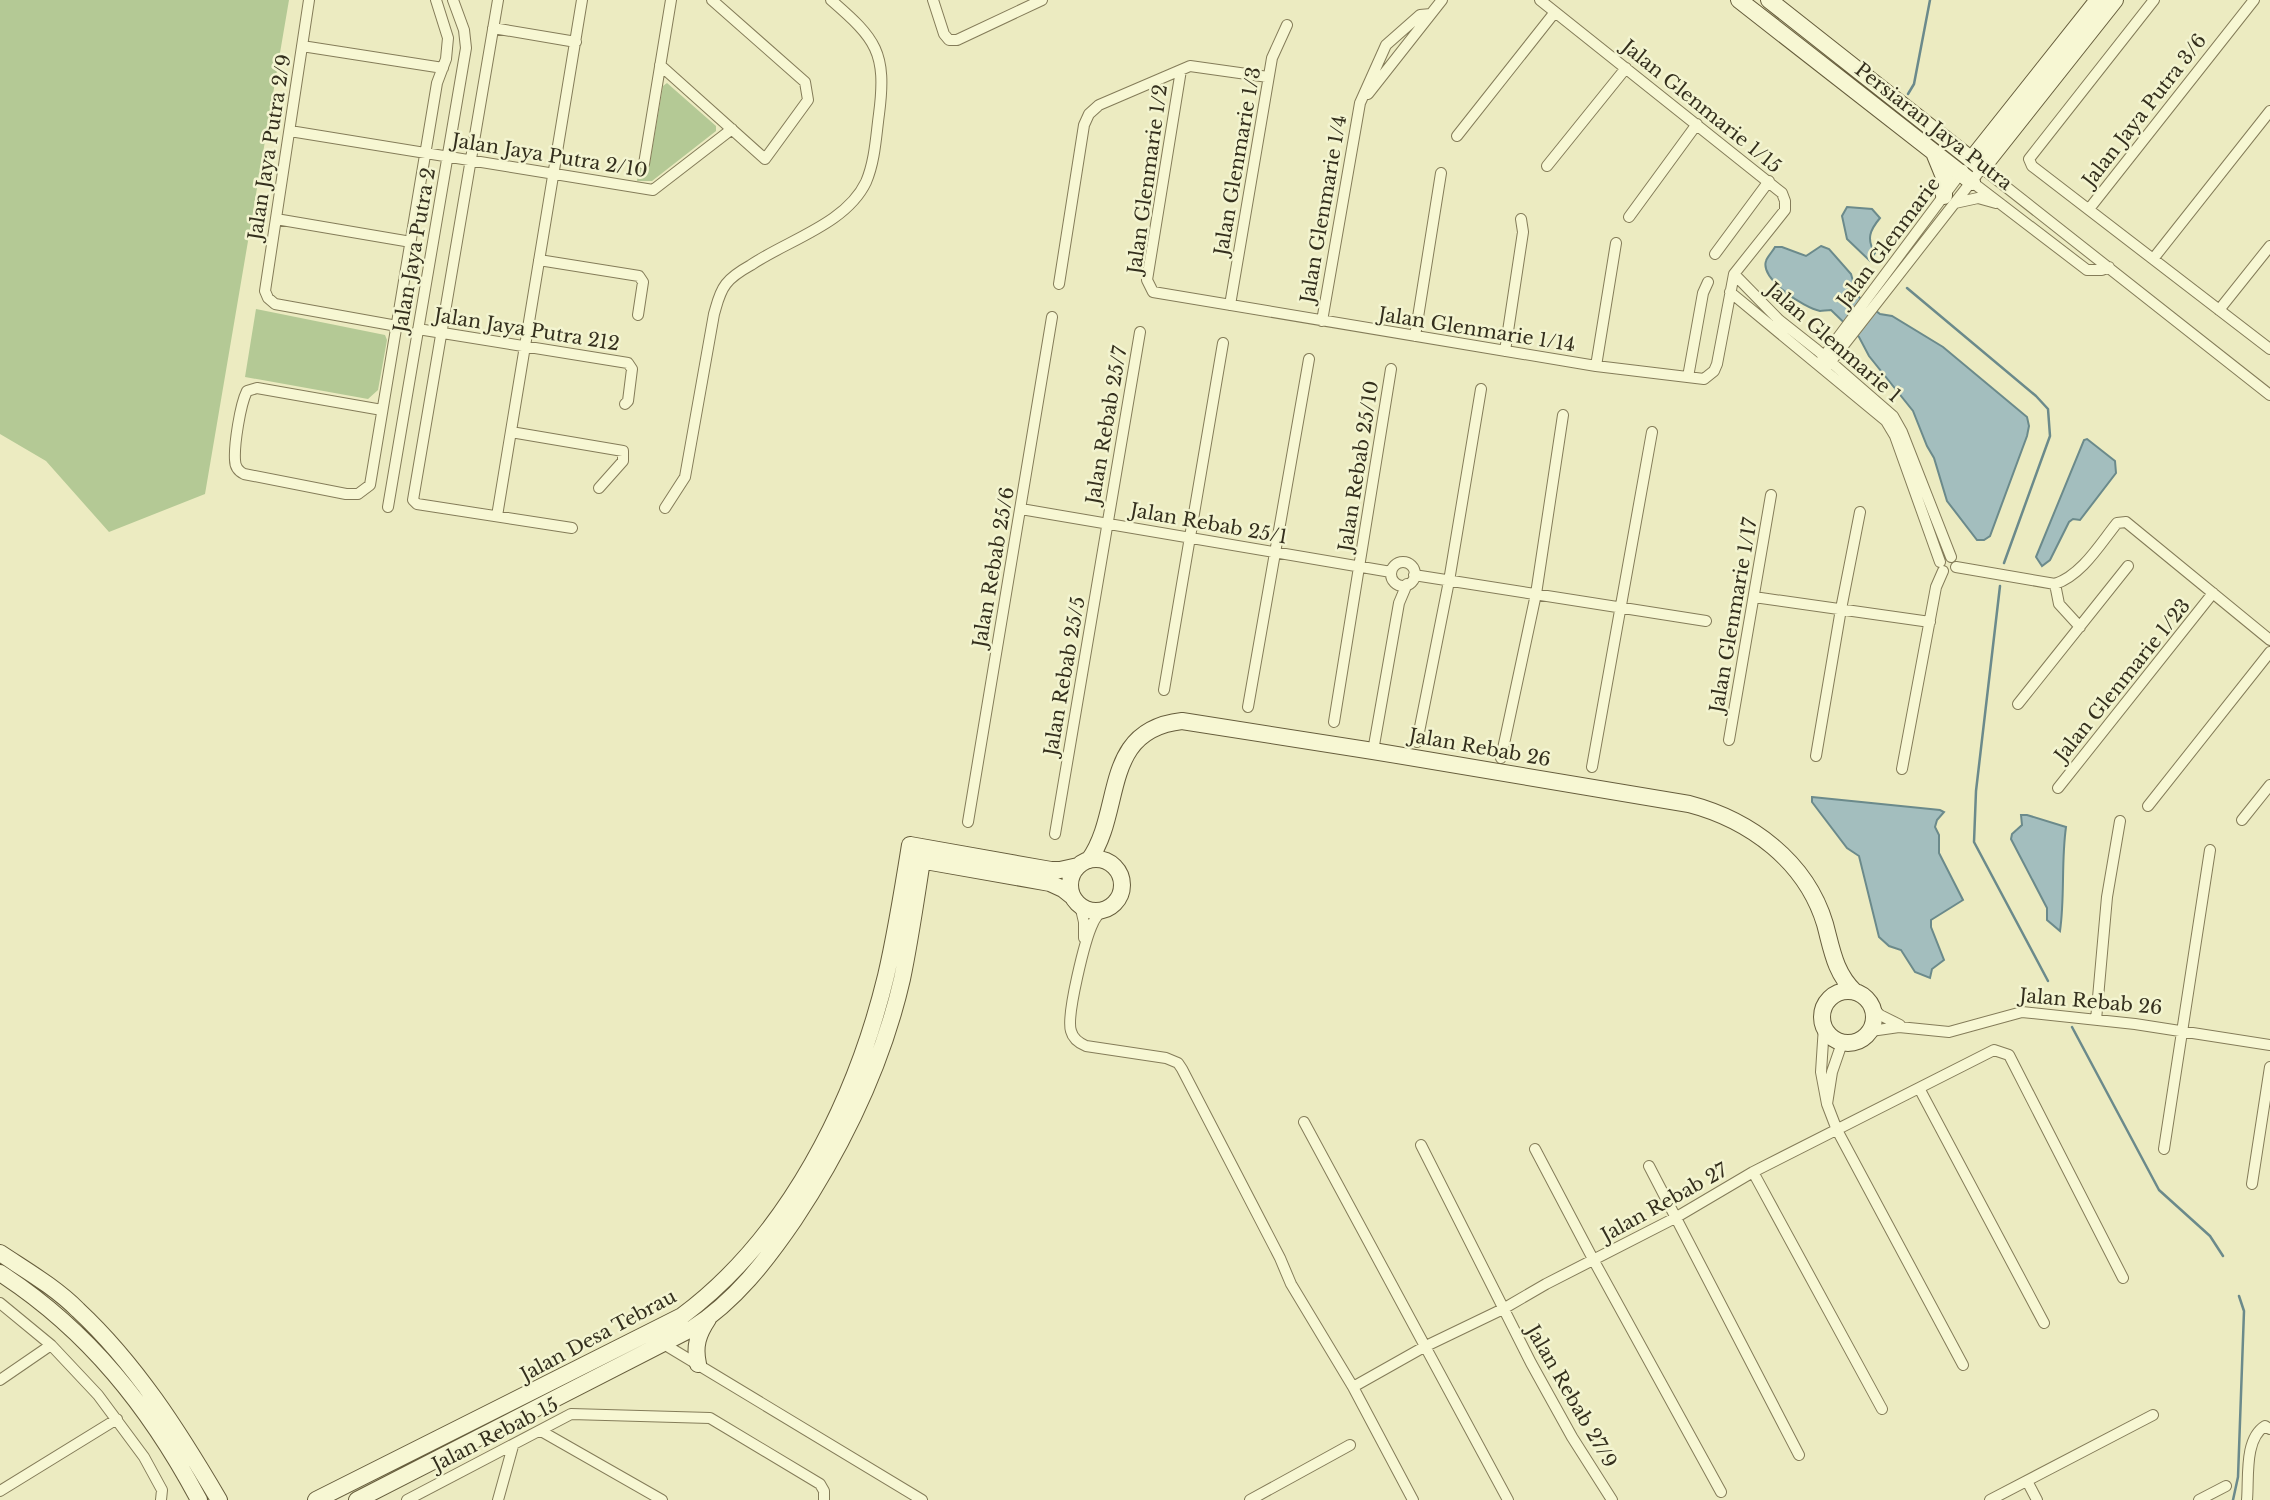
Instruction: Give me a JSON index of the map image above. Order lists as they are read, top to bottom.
{
  "streets": {
    "street": [
      "Jalan Glenmarie 1/15",
      "Jalan Jaya Putra 3/6",
      "Persiaran Jaya Putra",
      "Jalan Jaya Putra 2/9",
      "Jalan Jaya Putra 2/10",
      "Jalan Glenmarie 1/3",
      "Jalan Glenmarie 1/2",
      "Jalan Glenmarie 1/4",
      "Jalan Glenmarie",
      "Jalan Jaya Putra 2",
      "Jalan Jaya Putra 212",
      "Jalan Glenmarie 1/14",
      "Jalan Glenmarie 1",
      "Jalan Rebab 25/7",
      "Jalan Rebab 25/10",
      "Jalan Rebab 25/1",
      "Jalan Rebab 25/6",
      "Jalan Glenmarie 1/17",
      "Jalan Rebab 25/5",
      "Jalan Glenmarie 1/23",
      "Jalan Rebab 26",
      "Jalan Rebab 27",
      "Jalan Desa Tebrau",
      "Jalan Rebab 27/9",
      "Jalan Rebab 15"
    ]
  },
  "crossings": [
    ["Jalan Glenmarie 1/15", "Jalan Glenmarie 1/14"],
    ["Jalan Glenmarie 1/15", "Jalan Glenmarie 1"],
    ["Persiaran Jaya Putra", "Jalan Glenmarie"],
    ["Jalan Jaya Putra 2/9", "Jalan Jaya Putra 2/10"],
    ["Jalan Jaya Putra 2/10", "Jalan Jaya Putra 2"],
    ["Jalan Glenmarie 1/3", "Jalan Glenmarie 1/14"],
    ["Jalan Glenmarie 1/2", "Jalan Glenmarie 1/14"],
    ["Jalan Glenmarie 1/4", "Jalan Glenmarie 1/14"],
    ["Jalan Glenmarie", "Jalan Glenmarie 1"],
    ["Jalan Jaya Putra 2", "Jalan Jaya Putra 212"],
    ["Jalan Glenmarie 1/14", "Jalan Glenmarie 1"],
    ["Jalan Rebab 25/7", "Jalan Rebab 25/1"],
    ["Jalan Rebab 25/7", "Jalan Rebab 25/5"],
    ["Jalan Rebab 25/10", "Jalan Rebab 25/1"],
    ["Jalan Rebab 25/1", "Jalan Rebab 25/6"],
    ["Jalan Rebab 25/1", "Jalan Rebab 25/5"],
    ["Jalan Rebab 27", "Jalan Rebab 27/9"]
  ]
}
